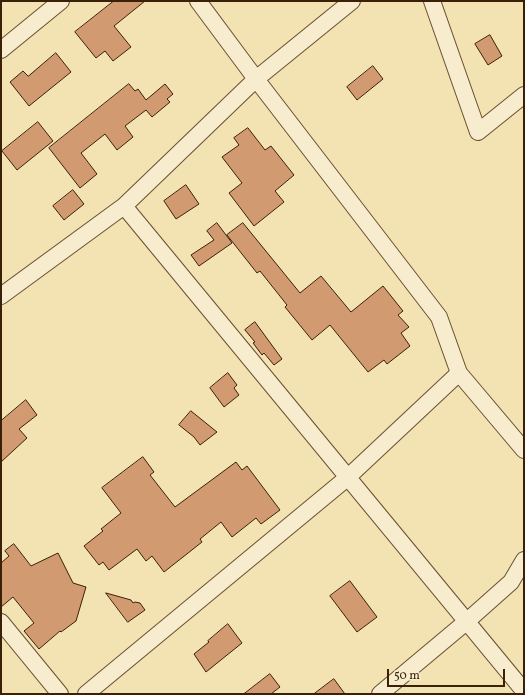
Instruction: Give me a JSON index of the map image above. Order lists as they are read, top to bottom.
{
  "scale_bar": "50 m"
}
